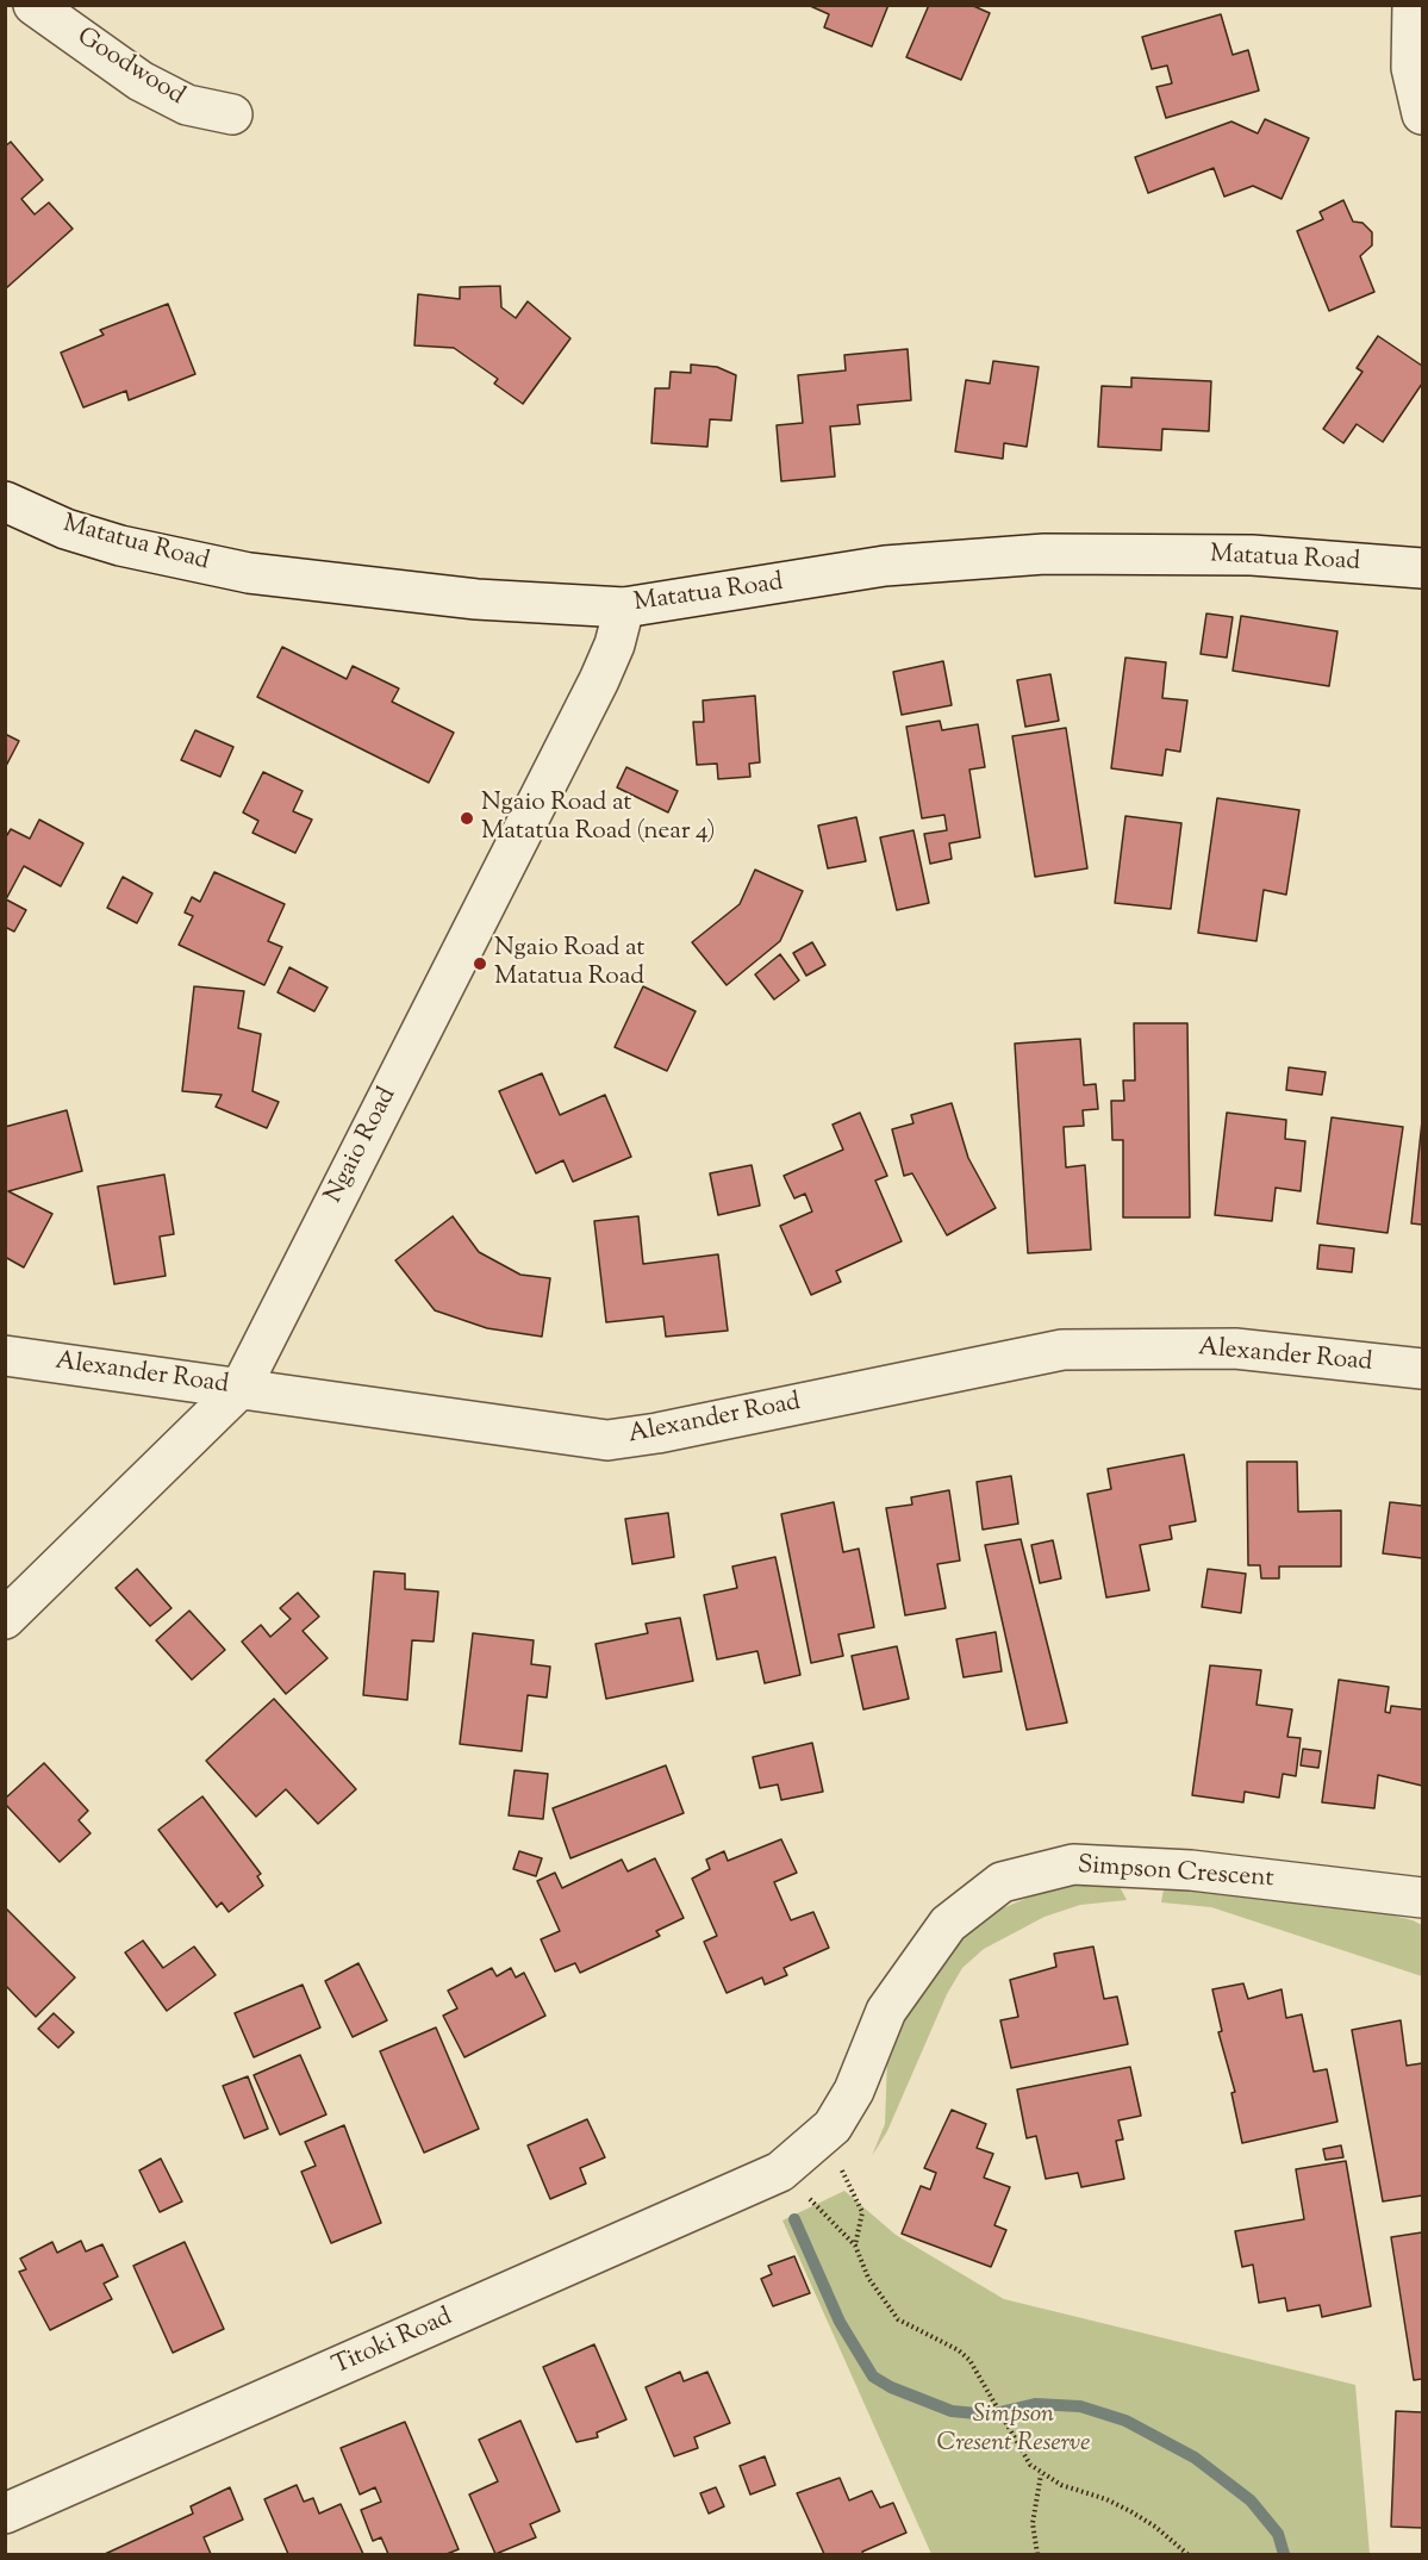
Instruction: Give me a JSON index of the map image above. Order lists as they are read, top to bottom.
{
  "streets": {
    "street": [
      "Goodwood",
      "Matatua Road",
      "Ngaio Road",
      "Alexander Road",
      "Simpson Crescent",
      "Titoki Road"
    ]
  },
  "crossings": [
    ["Matatua Road", "Ngaio Road"],
    ["Ngaio Road", "Alexander Road"],
    ["Simpson Crescent", "Titoki Road"]
  ],
  "parks": ["Simpson Cresent Reserve"],
  "places": ["Ngaio Road at Matatua Road (near 4)", "Ngaio Road at Matatua Road"]
}
